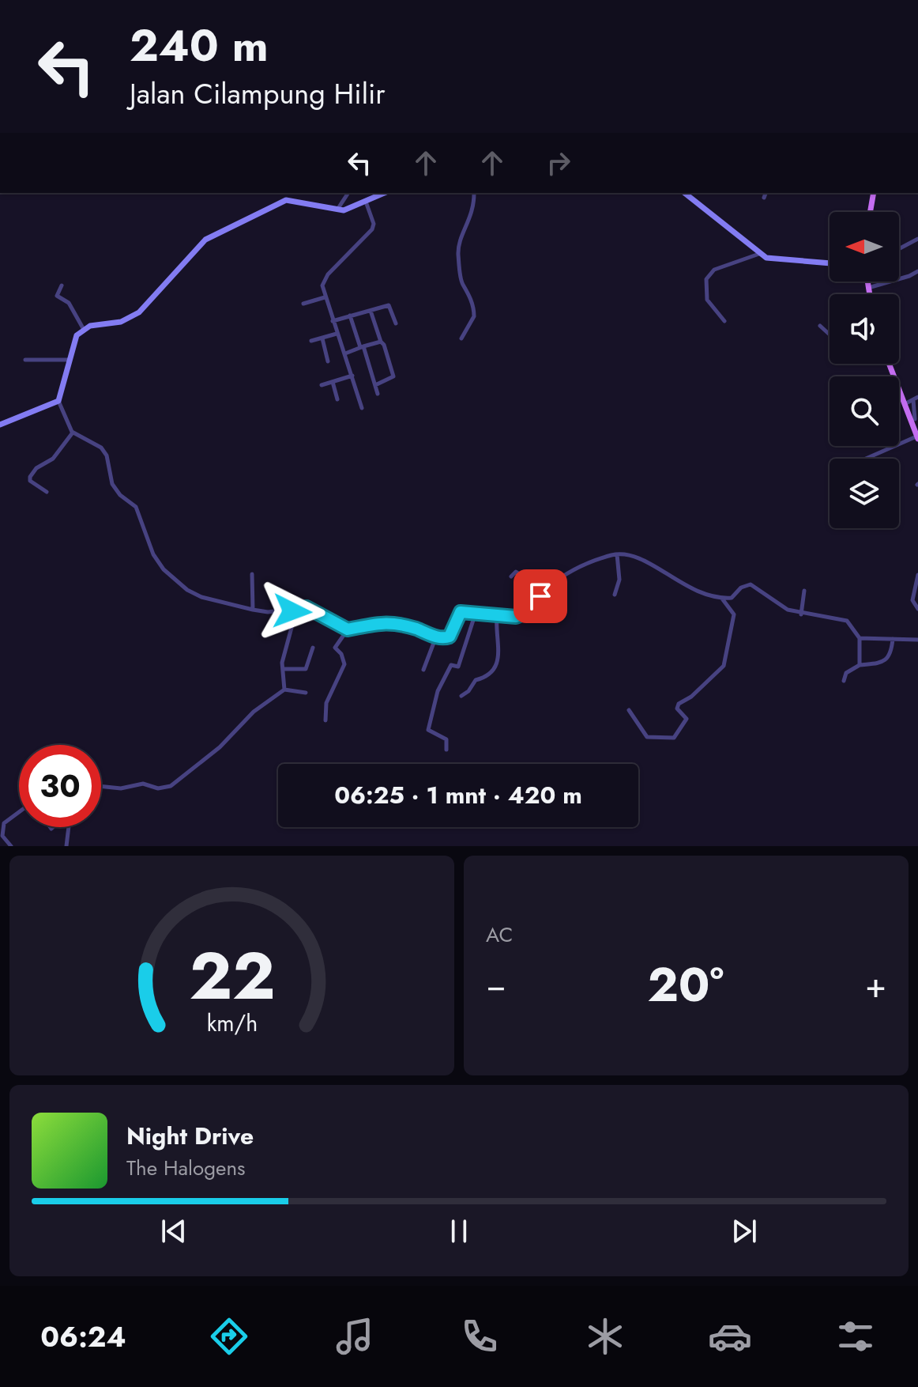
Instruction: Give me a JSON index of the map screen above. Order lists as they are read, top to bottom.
{
  "north": "left",
  "page": {
    "turn": ["240 m", "Jalan Cilampung Hilir"],
    "limit": "30",
    "trip": "06:25 · 1 mnt · 420 m",
    "tile": "AC",
    "heat": ["−", "20°", "+"],
    "song": ["Night Drive", "The Halogens"],
    "tabs": "06:24",
    "gauge": ["22", "km/h"]
  }
}
